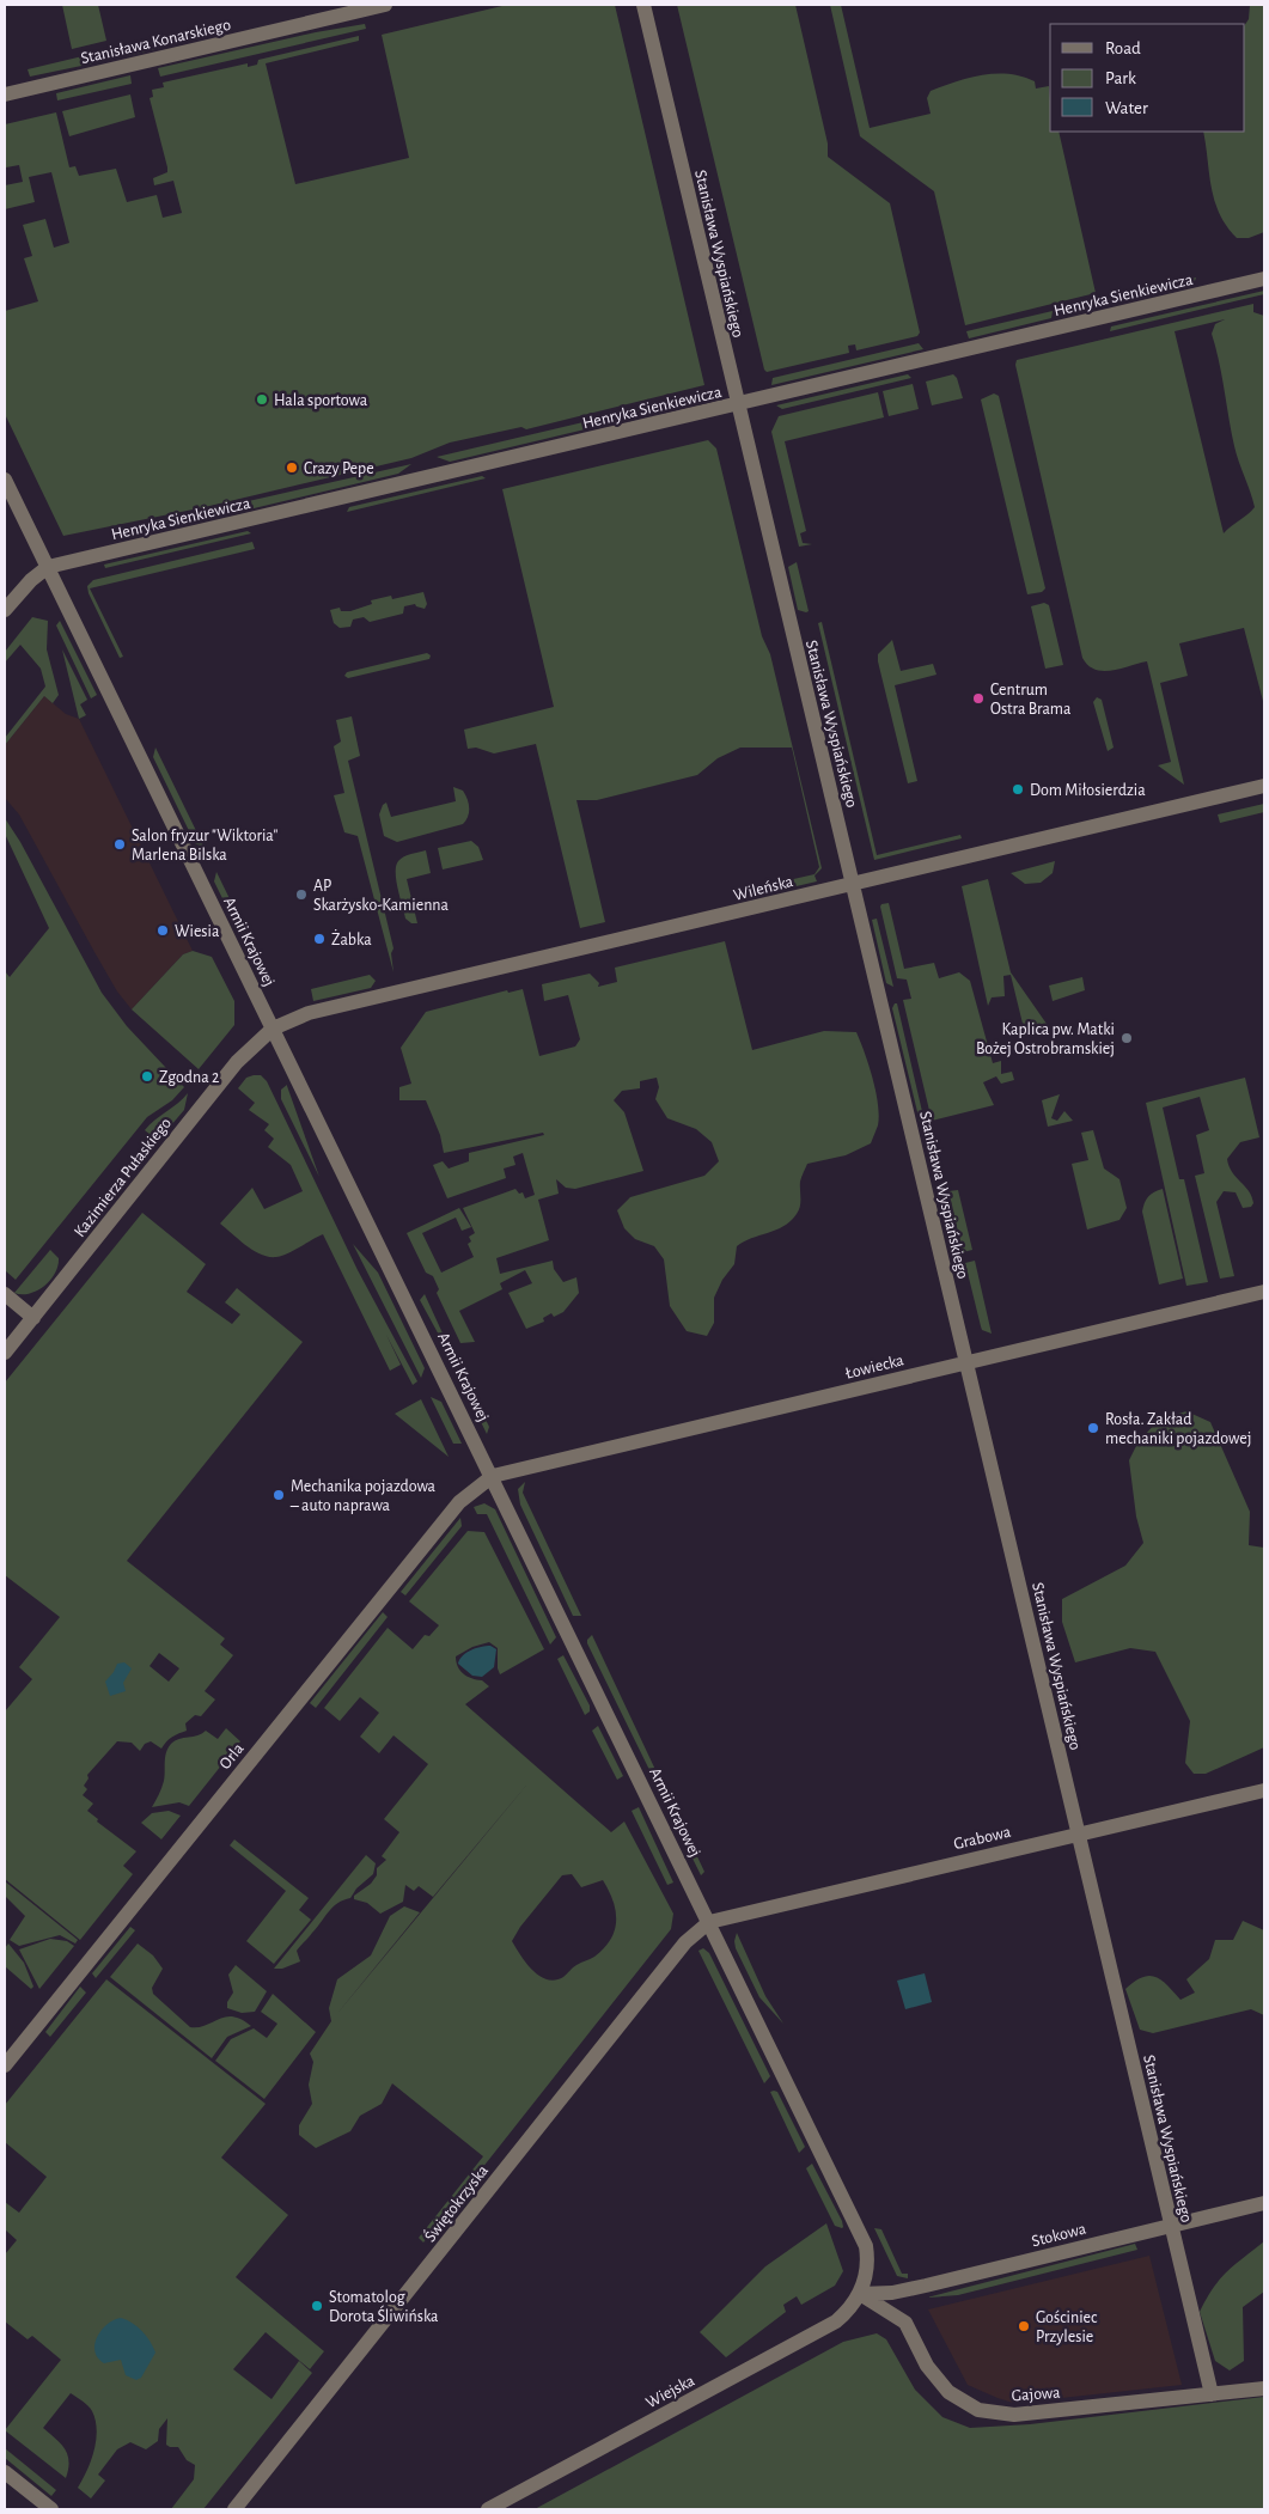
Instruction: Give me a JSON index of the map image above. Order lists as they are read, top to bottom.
{
  "streets": {
    "street": [
      "Stanisława Konarskiego",
      "Stanisława Wyspiańskiego",
      "Henryka Sienkiewicza",
      "Wileńska",
      "Armii Krajowej",
      "Kazimierza Pułaskiego",
      "Łowiecka",
      "Orla",
      "Grabowa",
      "Świętokrzyska",
      "Stokowa",
      "Wiejska",
      "Gajowa"
    ]
  },
  "crossings": [
    ["Stanisława Wyspiańskiego", "Henryka Sienkiewicza"],
    ["Stanisława Wyspiańskiego", "Wileńska"],
    ["Stanisława Wyspiańskiego", "Łowiecka"],
    ["Stanisława Wyspiańskiego", "Grabowa"],
    ["Stanisława Wyspiańskiego", "Stokowa"],
    ["Stanisława Wyspiańskiego", "Gajowa"],
    ["Henryka Sienkiewicza", "Armii Krajowej"],
    ["Wileńska", "Armii Krajowej"],
    ["Wileńska", "Kazimierza Pułaskiego"],
    ["Armii Krajowej", "Kazimierza Pułaskiego"],
    ["Armii Krajowej", "Łowiecka"],
    ["Armii Krajowej", "Orla"],
    ["Armii Krajowej", "Grabowa"],
    ["Armii Krajowej", "Świętokrzyska"],
    ["Armii Krajowej", "Stokowa"],
    ["Armii Krajowej", "Wiejska"],
    ["Armii Krajowej", "Gajowa"],
    ["Łowiecka", "Orla"],
    ["Grabowa", "Świętokrzyska"],
    ["Stokowa", "Wiejska"],
    ["Stokowa", "Gajowa"],
    ["Wiejska", "Gajowa"]
  ],
  "places": [
    "Hala sportowa",
    "Crazy Pepe",
    "Centrum Ostra Brama",
    "Dom Miłosierdzia",
    "Salon fryzur \"Wiktoria\" Marlena Bilska",
    "AP Skarżysko-Kamienna",
    "Wiesia",
    "Żabka",
    "Kaplica pw. Matki Bożej Ostrobramskiej",
    "Zgodna 2",
    "Rosła. Zakład mechaniki pojazdowej",
    "Mechanika pojazdowa – auto naprawa",
    "Stomatolog Dorota Śliwińska",
    "Gościniec Przylesie"
  ],
  "legend": ["Road", "Park", "Water"]
}
